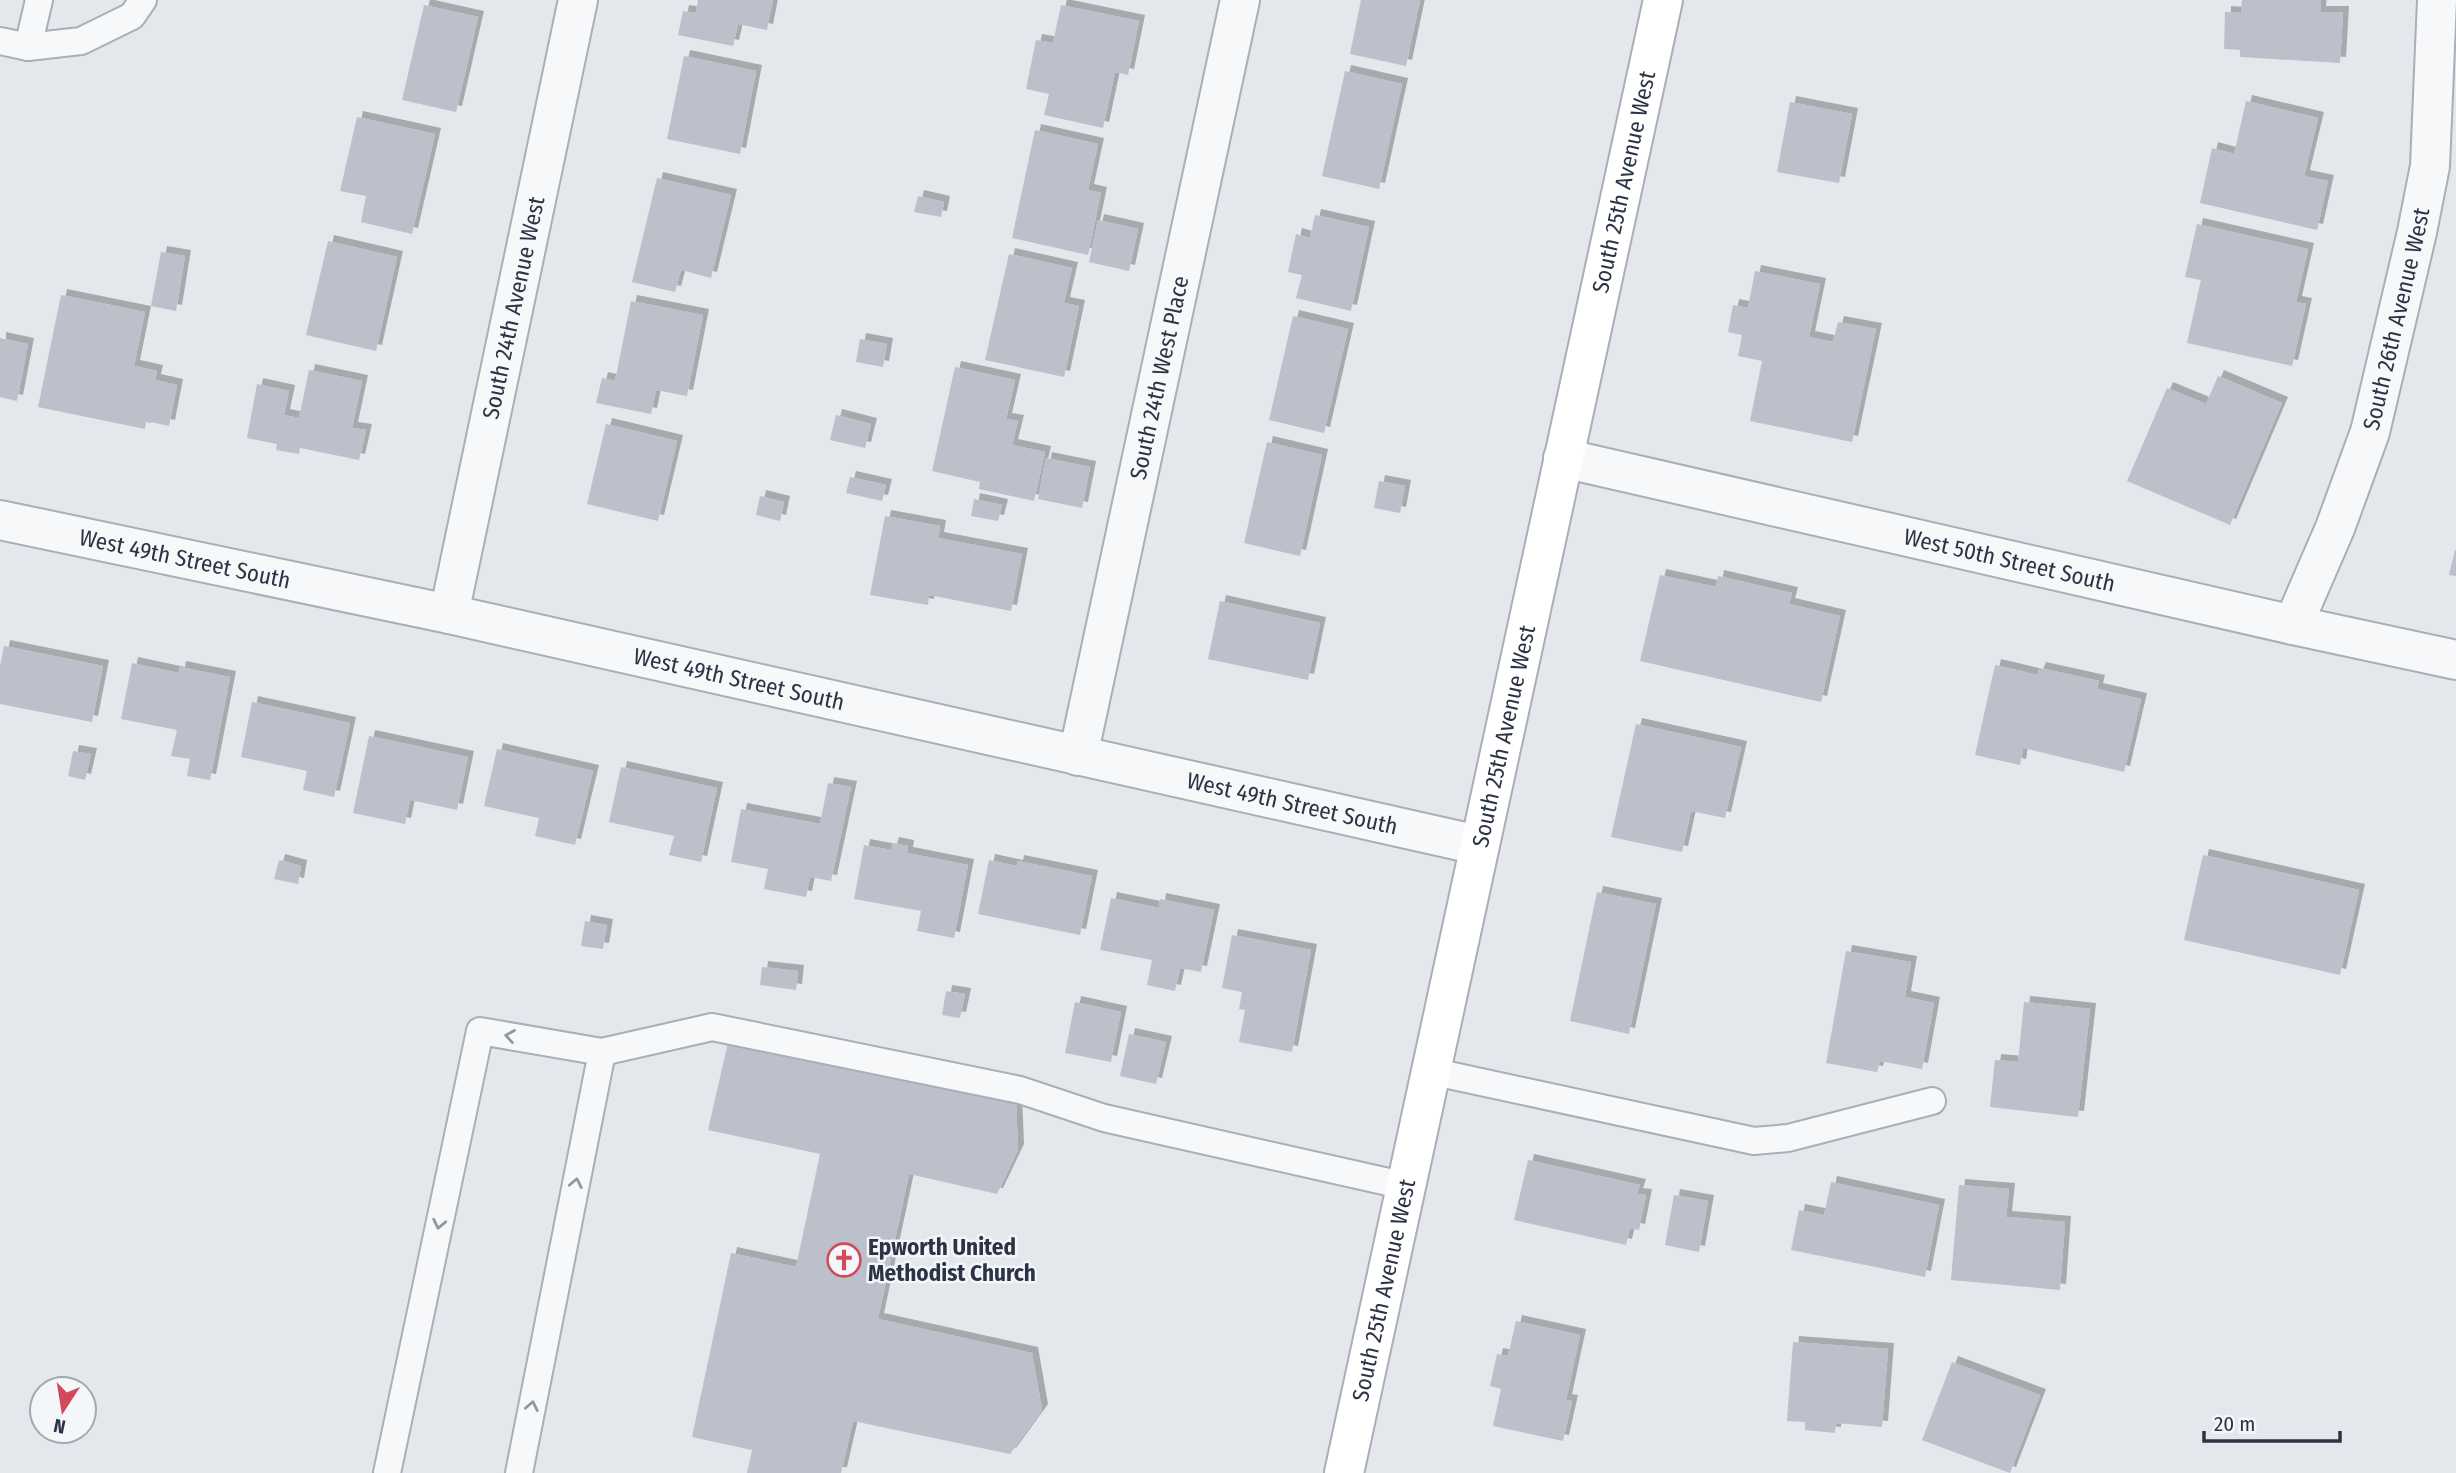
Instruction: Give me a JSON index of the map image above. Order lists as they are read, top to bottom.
{
  "streets": {
    "street": [
      "South 25th Avenue West",
      "South 24th Avenue West",
      "South 26th Avenue West",
      "South 24th West Place",
      "West 49th Street South",
      "West 50th Street South"
    ]
  },
  "crossings": [
    ["South 25th Avenue West", "West 49th Street South"],
    ["South 25th Avenue West", "West 50th Street South"],
    ["South 24th Avenue West", "West 49th Street South"],
    ["South 26th Avenue West", "West 50th Street South"],
    ["South 24th West Place", "West 49th Street South"]
  ],
  "places": {
    "church": ["Epworth United Methodist Church"]
  },
  "scale_bar": "20 m",
  "north": "bottom"
}
